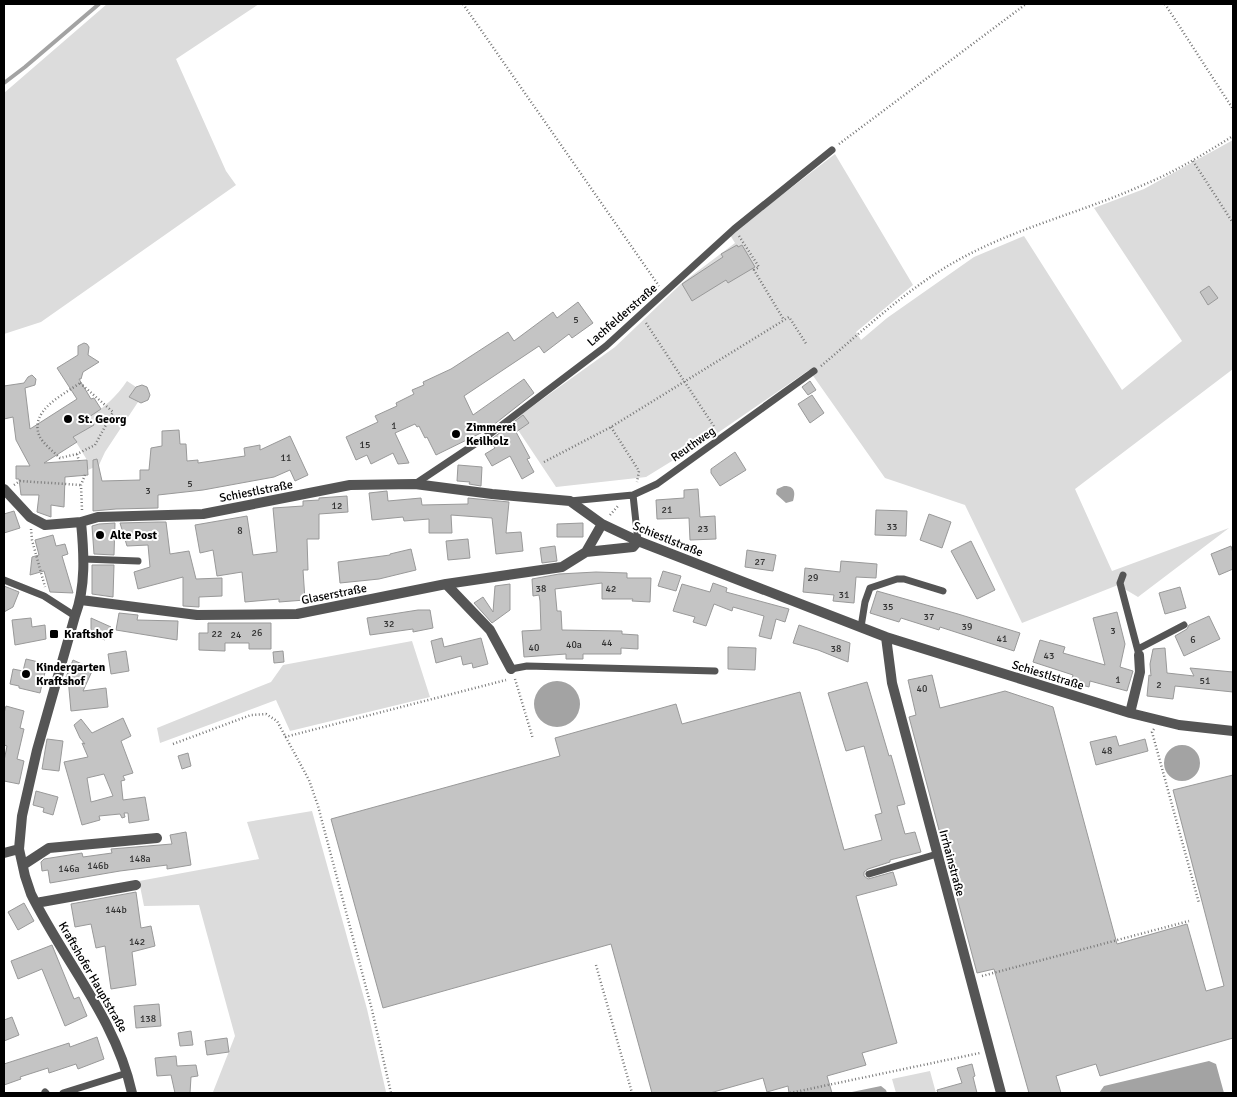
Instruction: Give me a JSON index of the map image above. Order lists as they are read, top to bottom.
{
  "streets": {
    "street": [
      "Schiestlstraße",
      "Glaserstraße",
      "Irrhainstraße",
      "Kraftshofer Hauptstraße"
    ],
    "lane": ["Lachfelderstraße", "Reuthweg"]
  },
  "crossings": [
    ["Lachfelderstraße", "Schiestlstraße"],
    ["Reuthweg", "Schiestlstraße"],
    ["Schiestlstraße", "Glaserstraße"],
    ["Schiestlstraße", "Irrhainstraße"],
    ["Schiestlstraße", "Kraftshofer Hauptstraße"],
    ["Glaserstraße", "Kraftshofer Hauptstraße"]
  ],
  "places": {
    "other": [
      "St. Georg",
      "Zimmerei Keilholz",
      "Alte Post",
      "Kindergarten Kraftshof"
    ],
    "transit": ["Kraftshof"]
  },
  "house_numbers": [
    "5",
    "1",
    "15",
    "11",
    "5",
    "3",
    "12",
    "21",
    "33",
    "23",
    "8",
    "27",
    "29",
    "38",
    "42",
    "31",
    "35",
    "37",
    "32",
    "39",
    "3",
    "26",
    "22",
    "24",
    "41",
    "6",
    "44",
    "40a",
    "40",
    "38",
    "43",
    "1",
    "51",
    "2",
    "40",
    "48",
    "148a",
    "146b",
    "146a",
    "144b",
    "142",
    "138"
  ]
}
